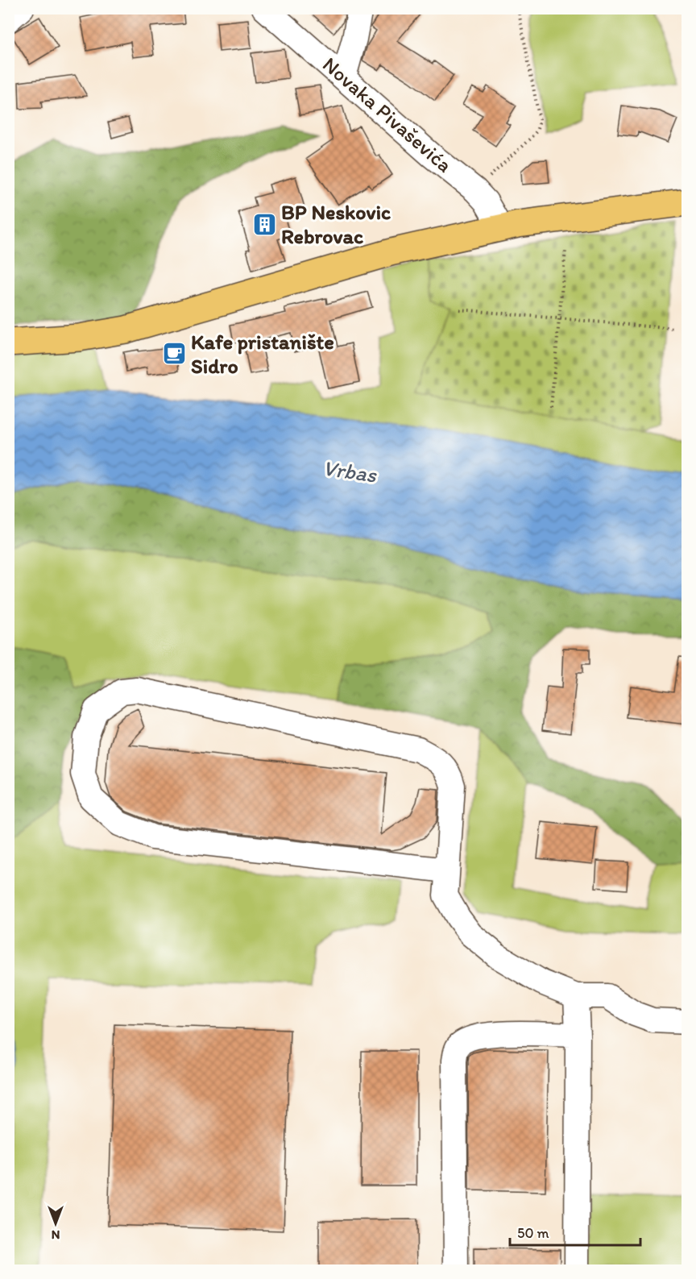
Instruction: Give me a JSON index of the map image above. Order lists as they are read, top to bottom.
{
  "streets": {
    "street": ["Novaka Pivaševića"]
  },
  "water": ["Vrbas"],
  "places": {
    "building": ["BP Neskovic Rebrovac"],
    "cafe": ["Kafe pristanište Sidro"]
  },
  "scale_bar": "50 m",
  "north": "bottom"
}
